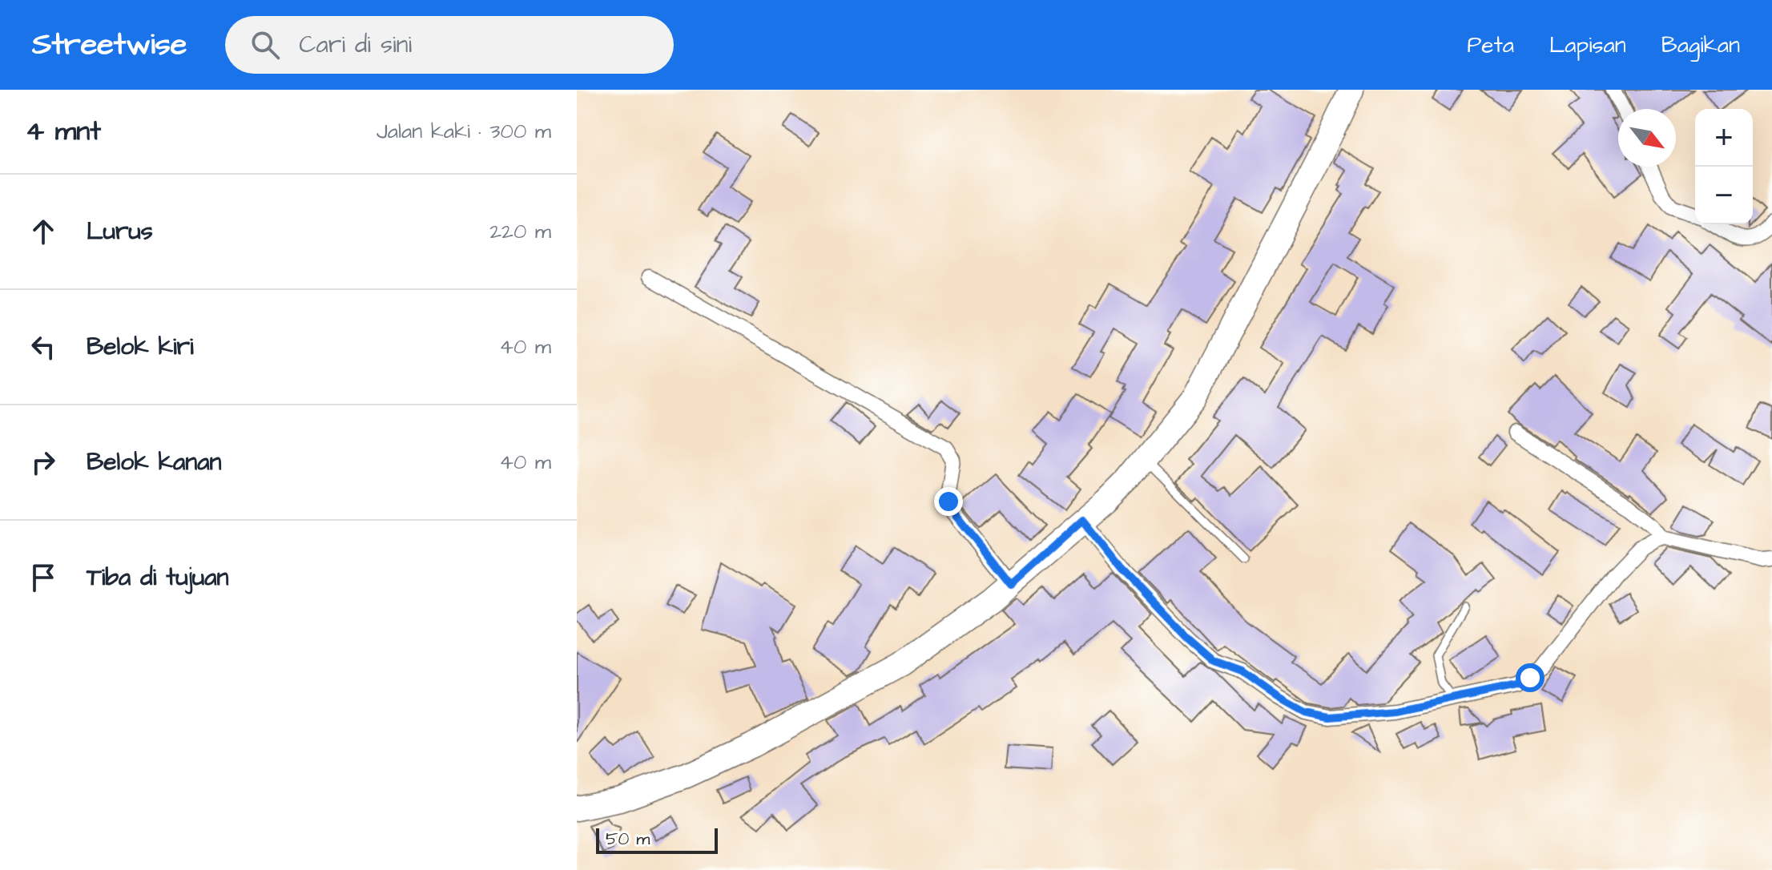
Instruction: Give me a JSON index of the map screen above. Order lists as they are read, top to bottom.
{
  "scale_bar": "50 m",
  "north": "bottom right",
  "page": {
    "header": "Streetwise",
    "search": "Cari di sini",
    "nav": ["Peta", "Lapisan", "Bagikan"],
    "heading": ["4 mnt", "Jalan kaki · 300 m"],
    "map_buttons": ["+", "−"],
    "list": [
      ["Lurus", "220 m"],
      ["Belok kiri", "40 m"],
      ["Belok kanan", "40 m"],
      "Tiba di tujuan"
    ],
    "scale": "50 m"
  }
}
